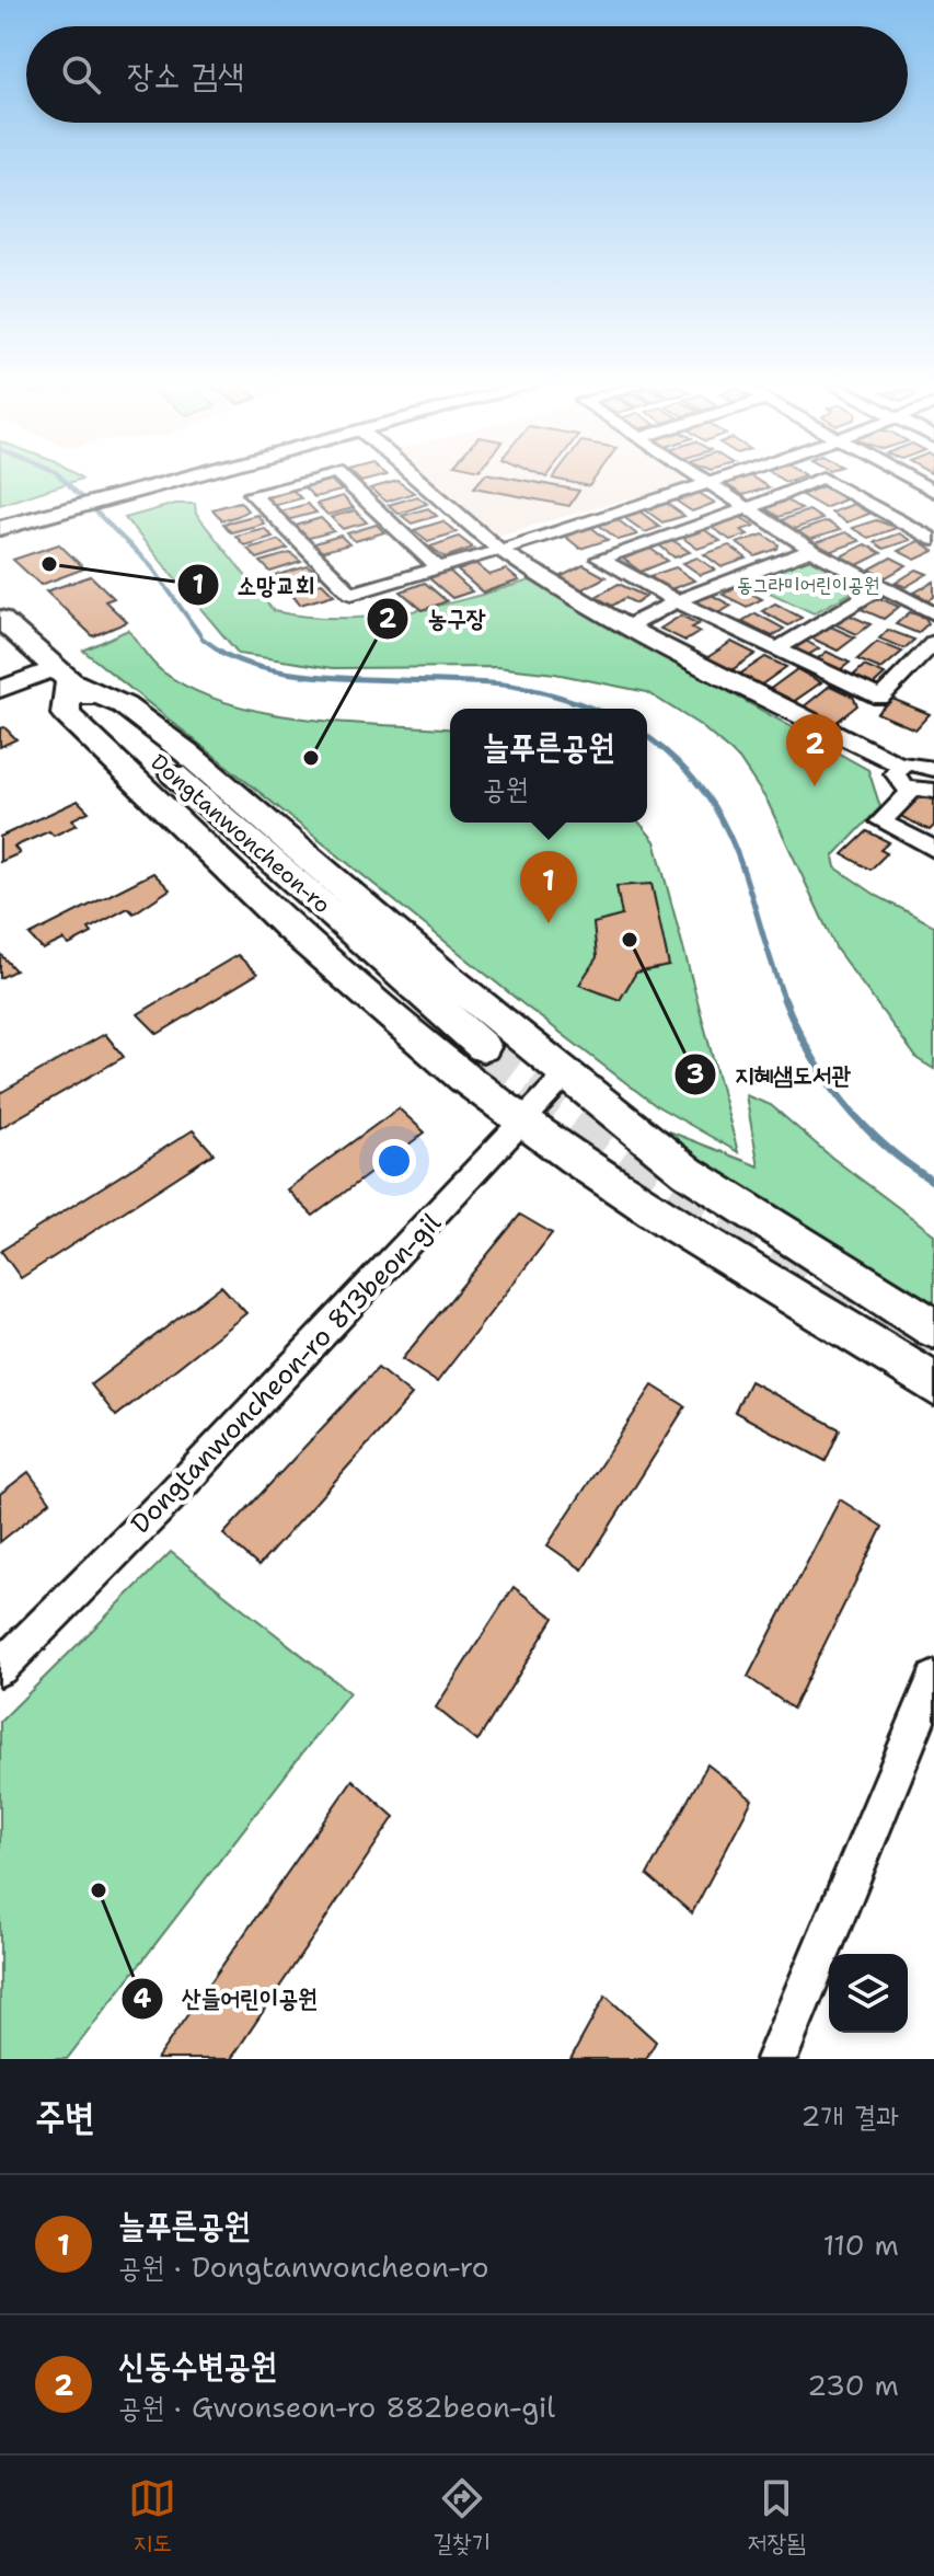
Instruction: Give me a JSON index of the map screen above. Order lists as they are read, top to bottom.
{
  "streets": {
    "main road": ["Dongtanwoncheon-ro"],
    "street": ["Dongtanwoncheon-ro 813beon-gil"]
  },
  "parks": ["동그라미어린이공원"],
  "places": [
    "소망교회",
    "농구장",
    "지혜샘도서관",
    "산들어린이공원"
  ],
  "page": {
    "search": "장소 검색",
    "popup": ["늘푸른공원", "공원"],
    "pins": ["2", "1"],
    "heading": ["주변", "2개 결과"],
    "list": [
      {
        "mark": "1",
        "name": "늘푸른공원",
        "note": "공원 · Dongtanwoncheon-ro",
        "value": "110 m"
      },
      {
        "mark": "2",
        "name": "신동수변공원",
        "note": "공원 · Gwonseon-ro 882beon-gil",
        "value": "230 m"
      }
    ],
    "nav": ["지도", "길찾기", "저장됨"]
  }
}
